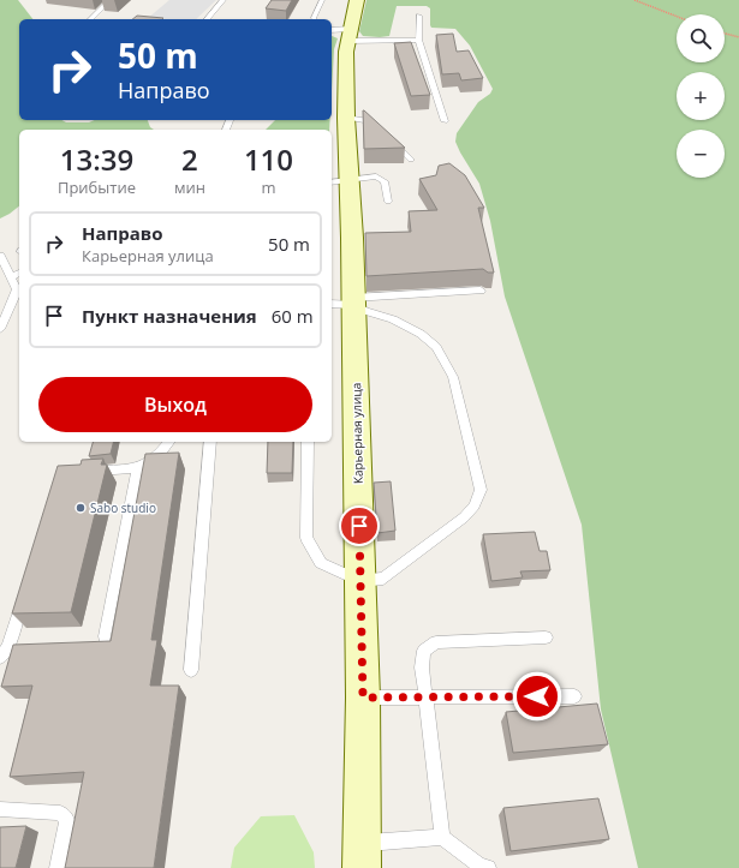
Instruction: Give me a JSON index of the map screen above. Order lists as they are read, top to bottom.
{
  "streets": {
    "street": ["Карьерная улица"]
  },
  "places": ["Sabo studio"],
  "page": {
    "map_buttons": ["+", "−"],
    "turn": ["50 m", "Направо"],
    "eta": [
      "13:39",
      "Прибытие",
      "2",
      "мин",
      "110",
      "m"
    ],
    "list": [
      {
        "name": "Направо",
        "note": "Карьерная улица",
        "value": "50 m"
      },
      {
        "name": "Пункт назначения",
        "value": "60 m"
      }
    ],
    "buttons": "Выход"
  }
}
